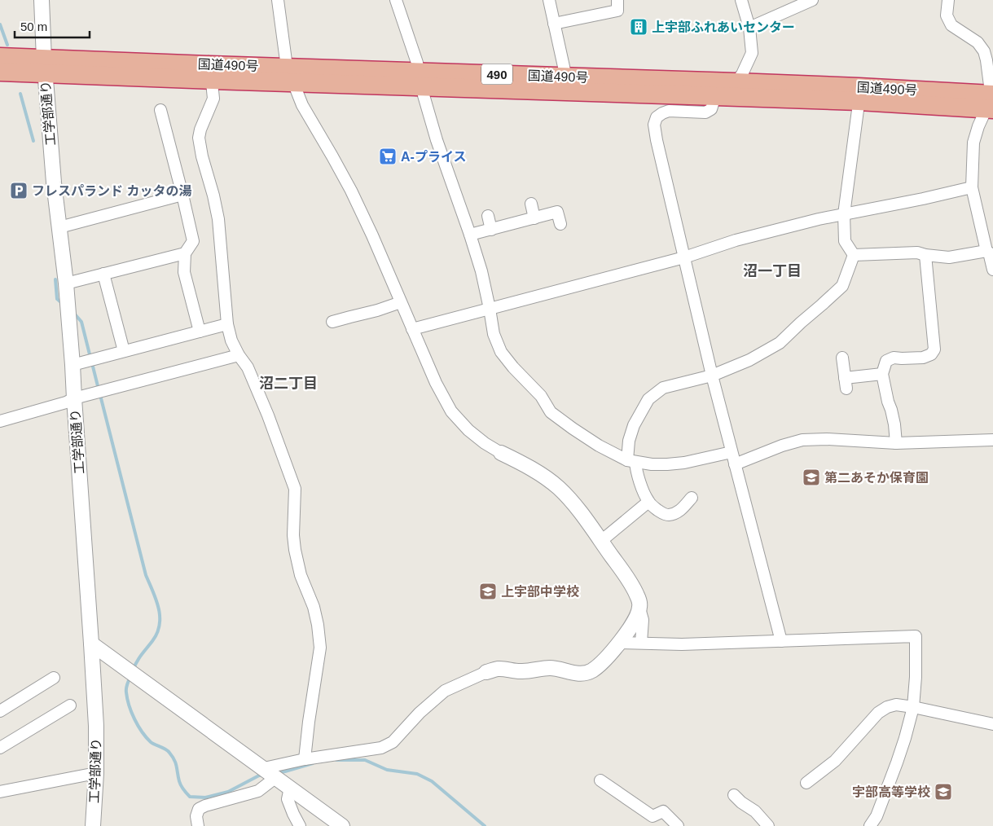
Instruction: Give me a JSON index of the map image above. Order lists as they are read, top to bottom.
{
  "streets": {
    "highway": ["国道490号", "490"],
    "street": ["工学部通り"]
  },
  "crossings": [
    ["国道490号", "工学部通り"]
  ],
  "districts": ["沼一丁目", "沼二丁目"],
  "places": {
    "building": ["上宇部ふれあいセンター"],
    "supermarket": ["A-プライス"],
    "parking": ["フレスパランド カッタの湯"],
    "school or university": ["第二あそか保育園", "上宇部中学校", "宇部高等学校"]
  },
  "scale_bar": "50 m"
}
